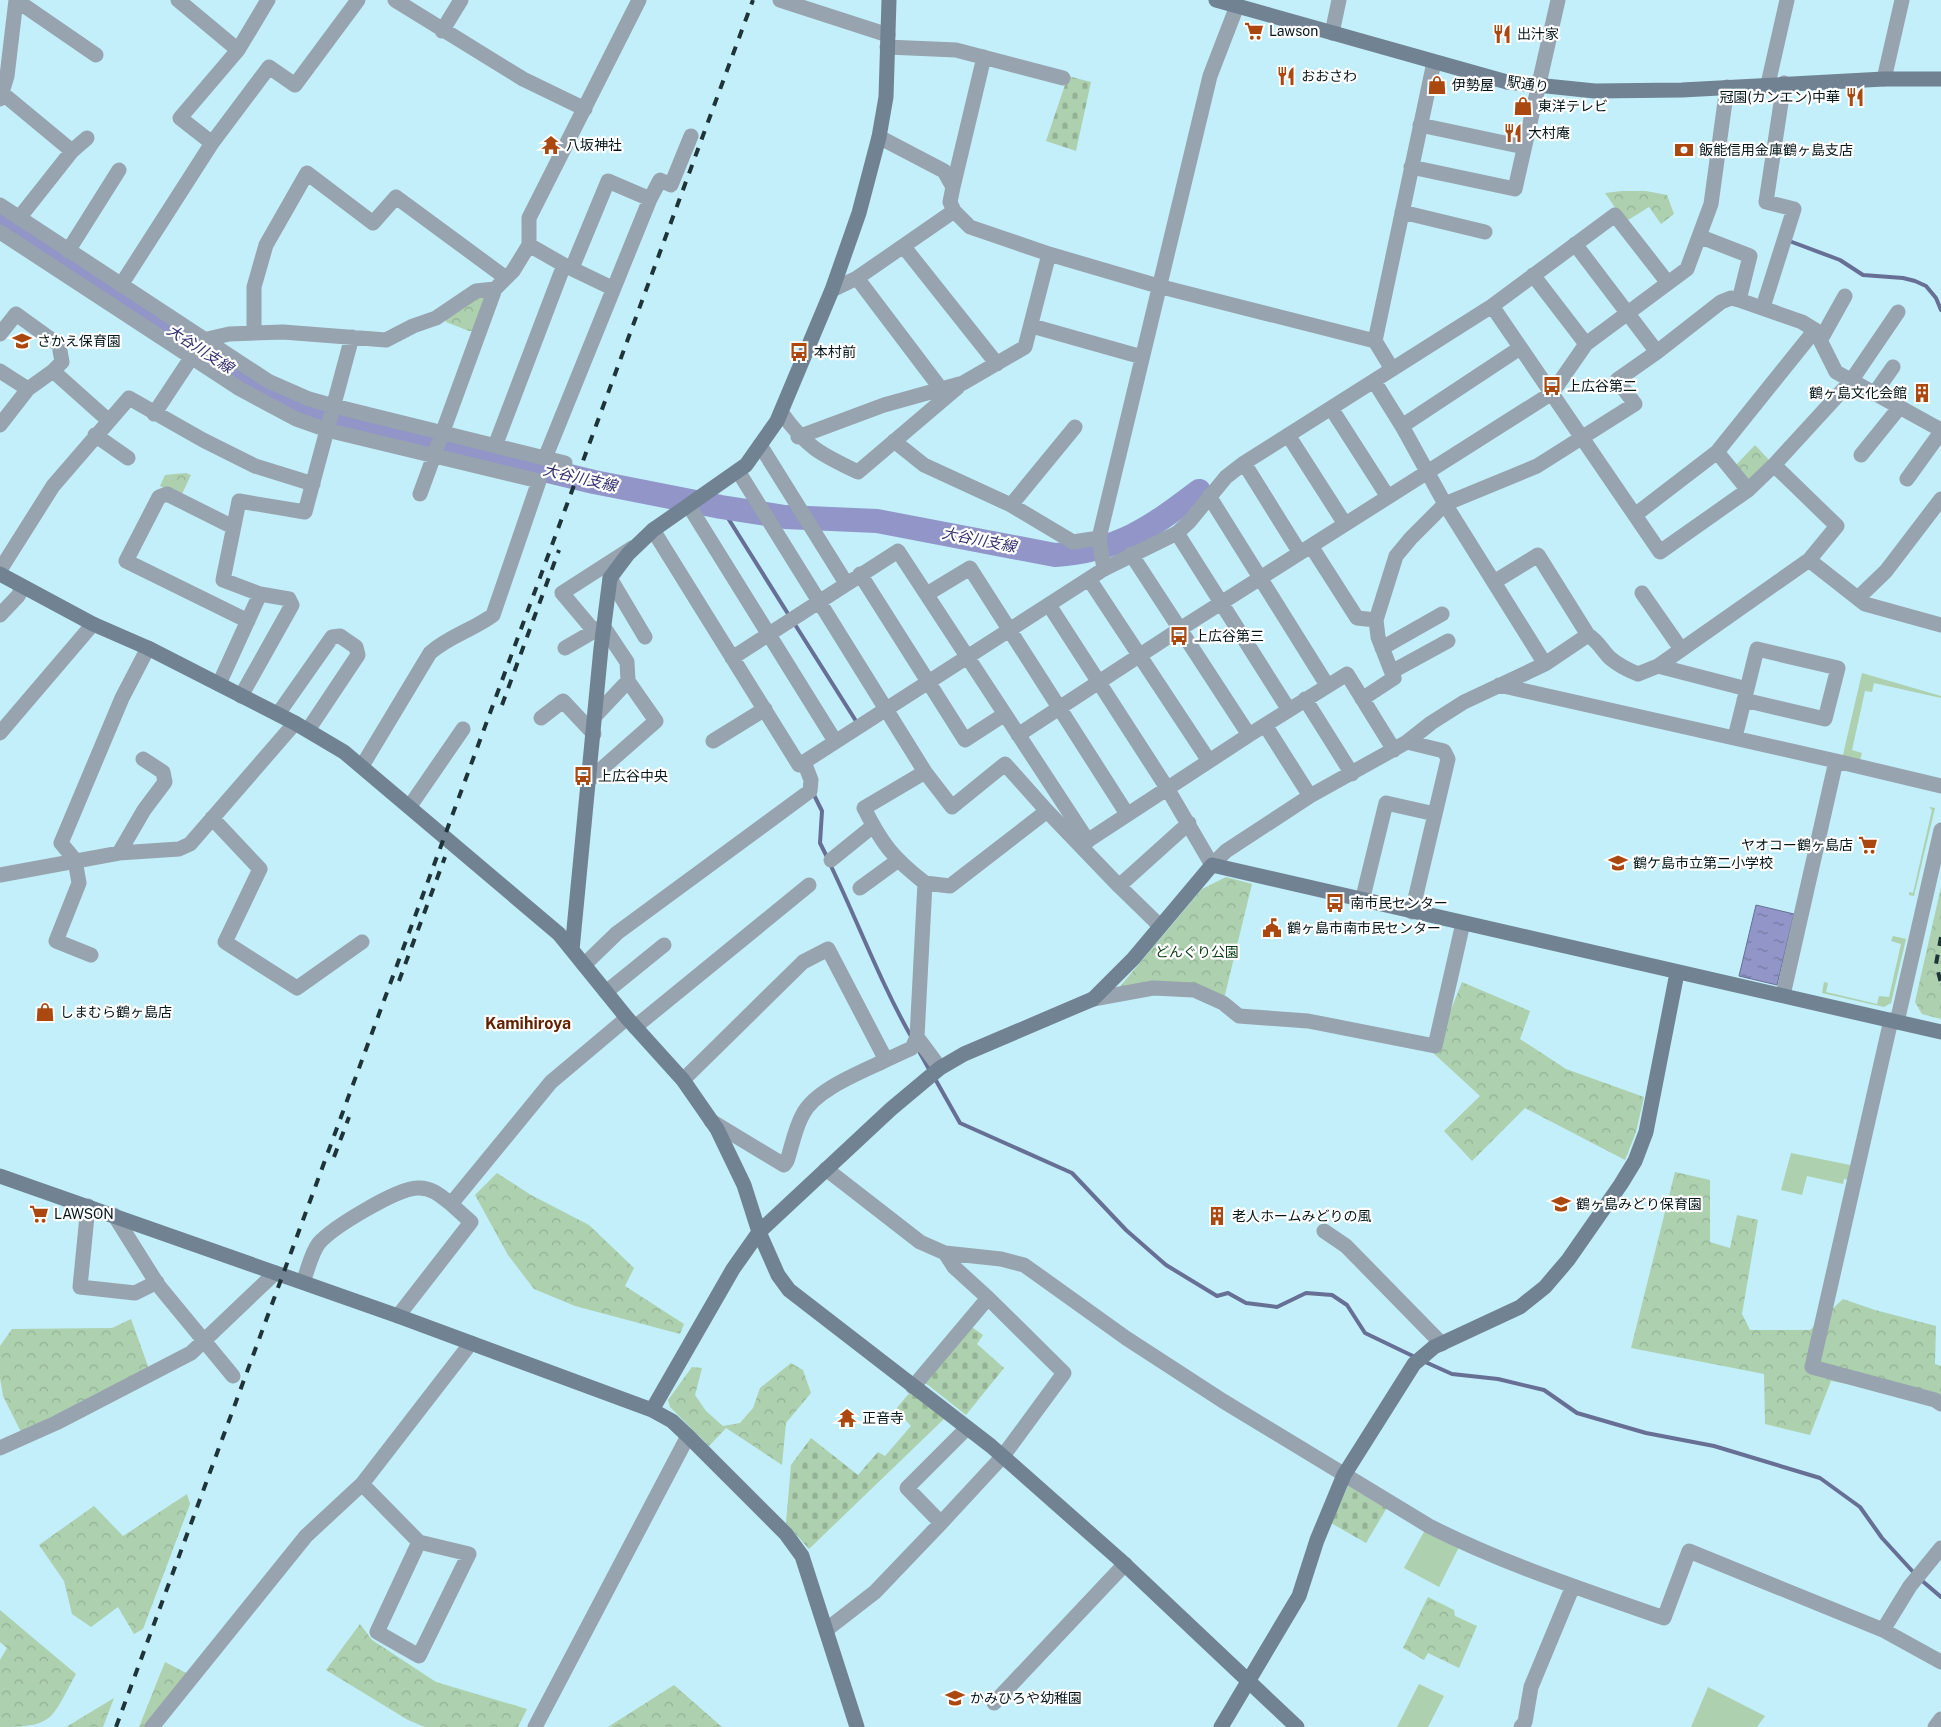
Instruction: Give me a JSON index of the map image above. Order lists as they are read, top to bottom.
{
  "streets": {
    "street": ["駅通り"]
  },
  "districts": ["Kamihiroya"],
  "water": ["大谷川支線"],
  "parks": ["どんぐり公園"],
  "places": {
    "supermarket": ["Lawson", "ヤオコー鶴ヶ島店", "LAWSON"],
    "restaurant": [
      "出汁家",
      "おおさわ",
      "冠園(カンエン)中華",
      "大村庵"
    ],
    "shop": ["伊勢屋", "東洋テレビ", "しまむら鶴ヶ島店"],
    "temple": ["八坂神社", "正音寺"],
    "bank": ["飯能信用金庫鶴ヶ島支店"],
    "school or university": [
      "さかえ保育園",
      "鶴ケ島市立第二小学校",
      "鶴ヶ島みどり保育園",
      "かみひろや幼稚園"
    ],
    "bus stop": [
      "本村前",
      "上広谷第二",
      "上広谷第三",
      "上広谷中央",
      "南市民センター"
    ],
    "building": ["鶴ヶ島文化会館", "老人ホームみどりの風"],
    "public building": ["鶴ヶ島市南市民センター"]
  }
}
